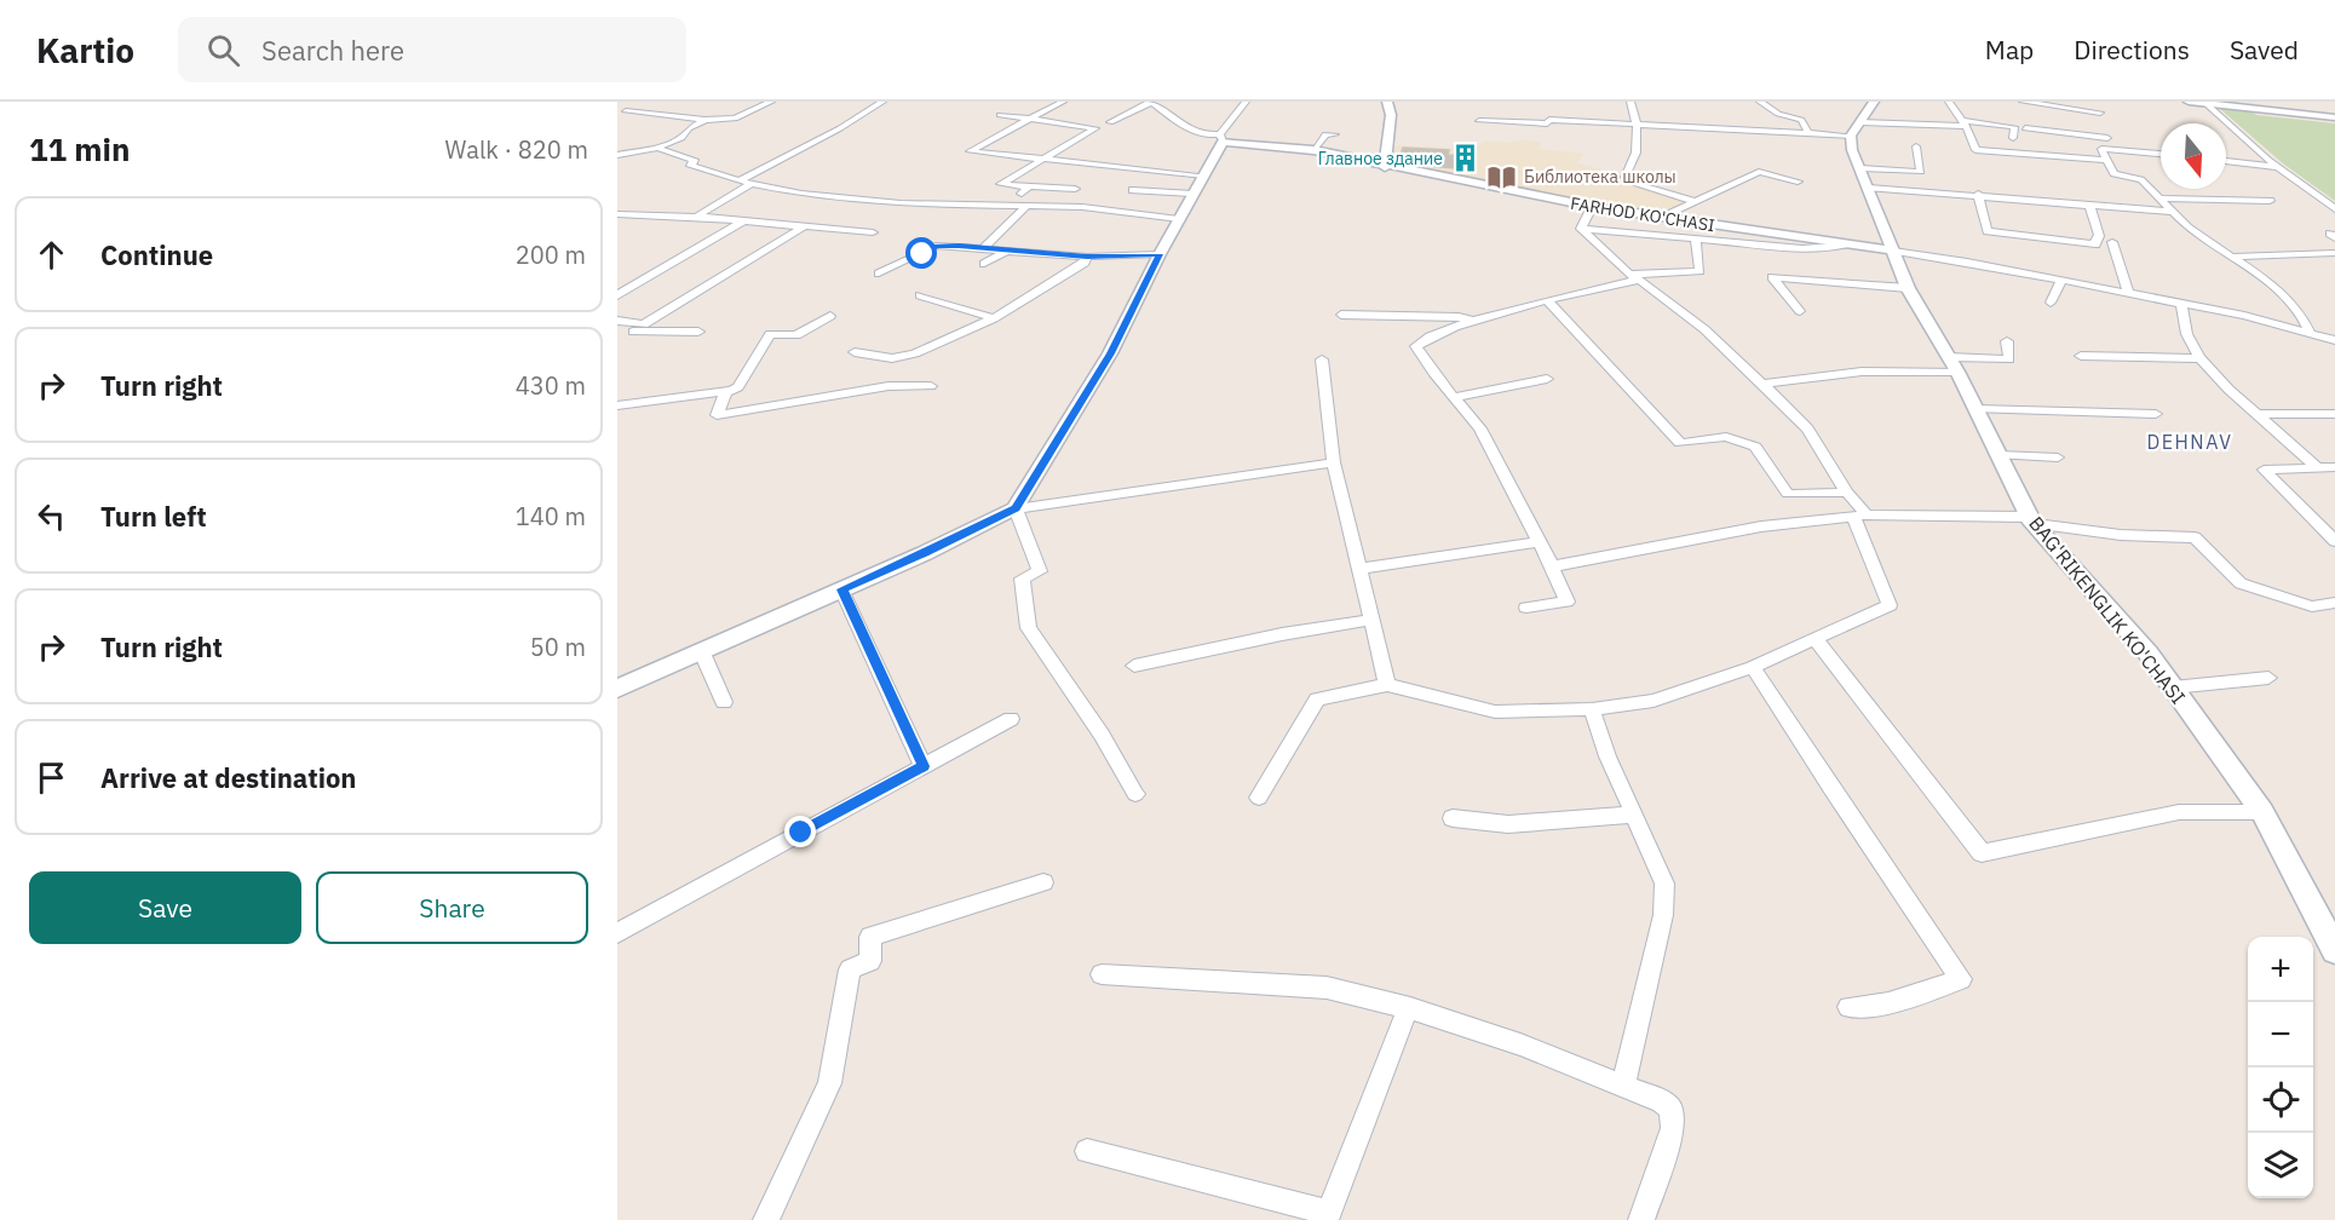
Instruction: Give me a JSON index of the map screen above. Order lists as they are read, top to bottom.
{
  "streets": {
    "street": ["FARHOD KO'CHASI", "BAG'RIKENGLIK KO'CHASI"]
  },
  "crossings": [
    ["FARHOD KO'CHASI", "BAG'RIKENGLIK KO'CHASI"]
  ],
  "districts": ["DEHNAV"],
  "places": {
    "building": ["Главное здание"],
    "library": ["Библиотека школы"]
  },
  "north": "bottom",
  "page": {
    "header": "Kartio",
    "search": "Search here",
    "nav": ["Map", "Directions", "Saved"],
    "heading": ["11 min", "Walk · 820 m"],
    "list": [
      ["Continue", "200 m"],
      ["Turn right", "430 m"],
      ["Turn left", "140 m"],
      ["Turn right", "50 m"],
      "Arrive at destination"
    ],
    "buttons": ["Save", "Share"],
    "map_buttons": ["+", "−"]
  }
}
